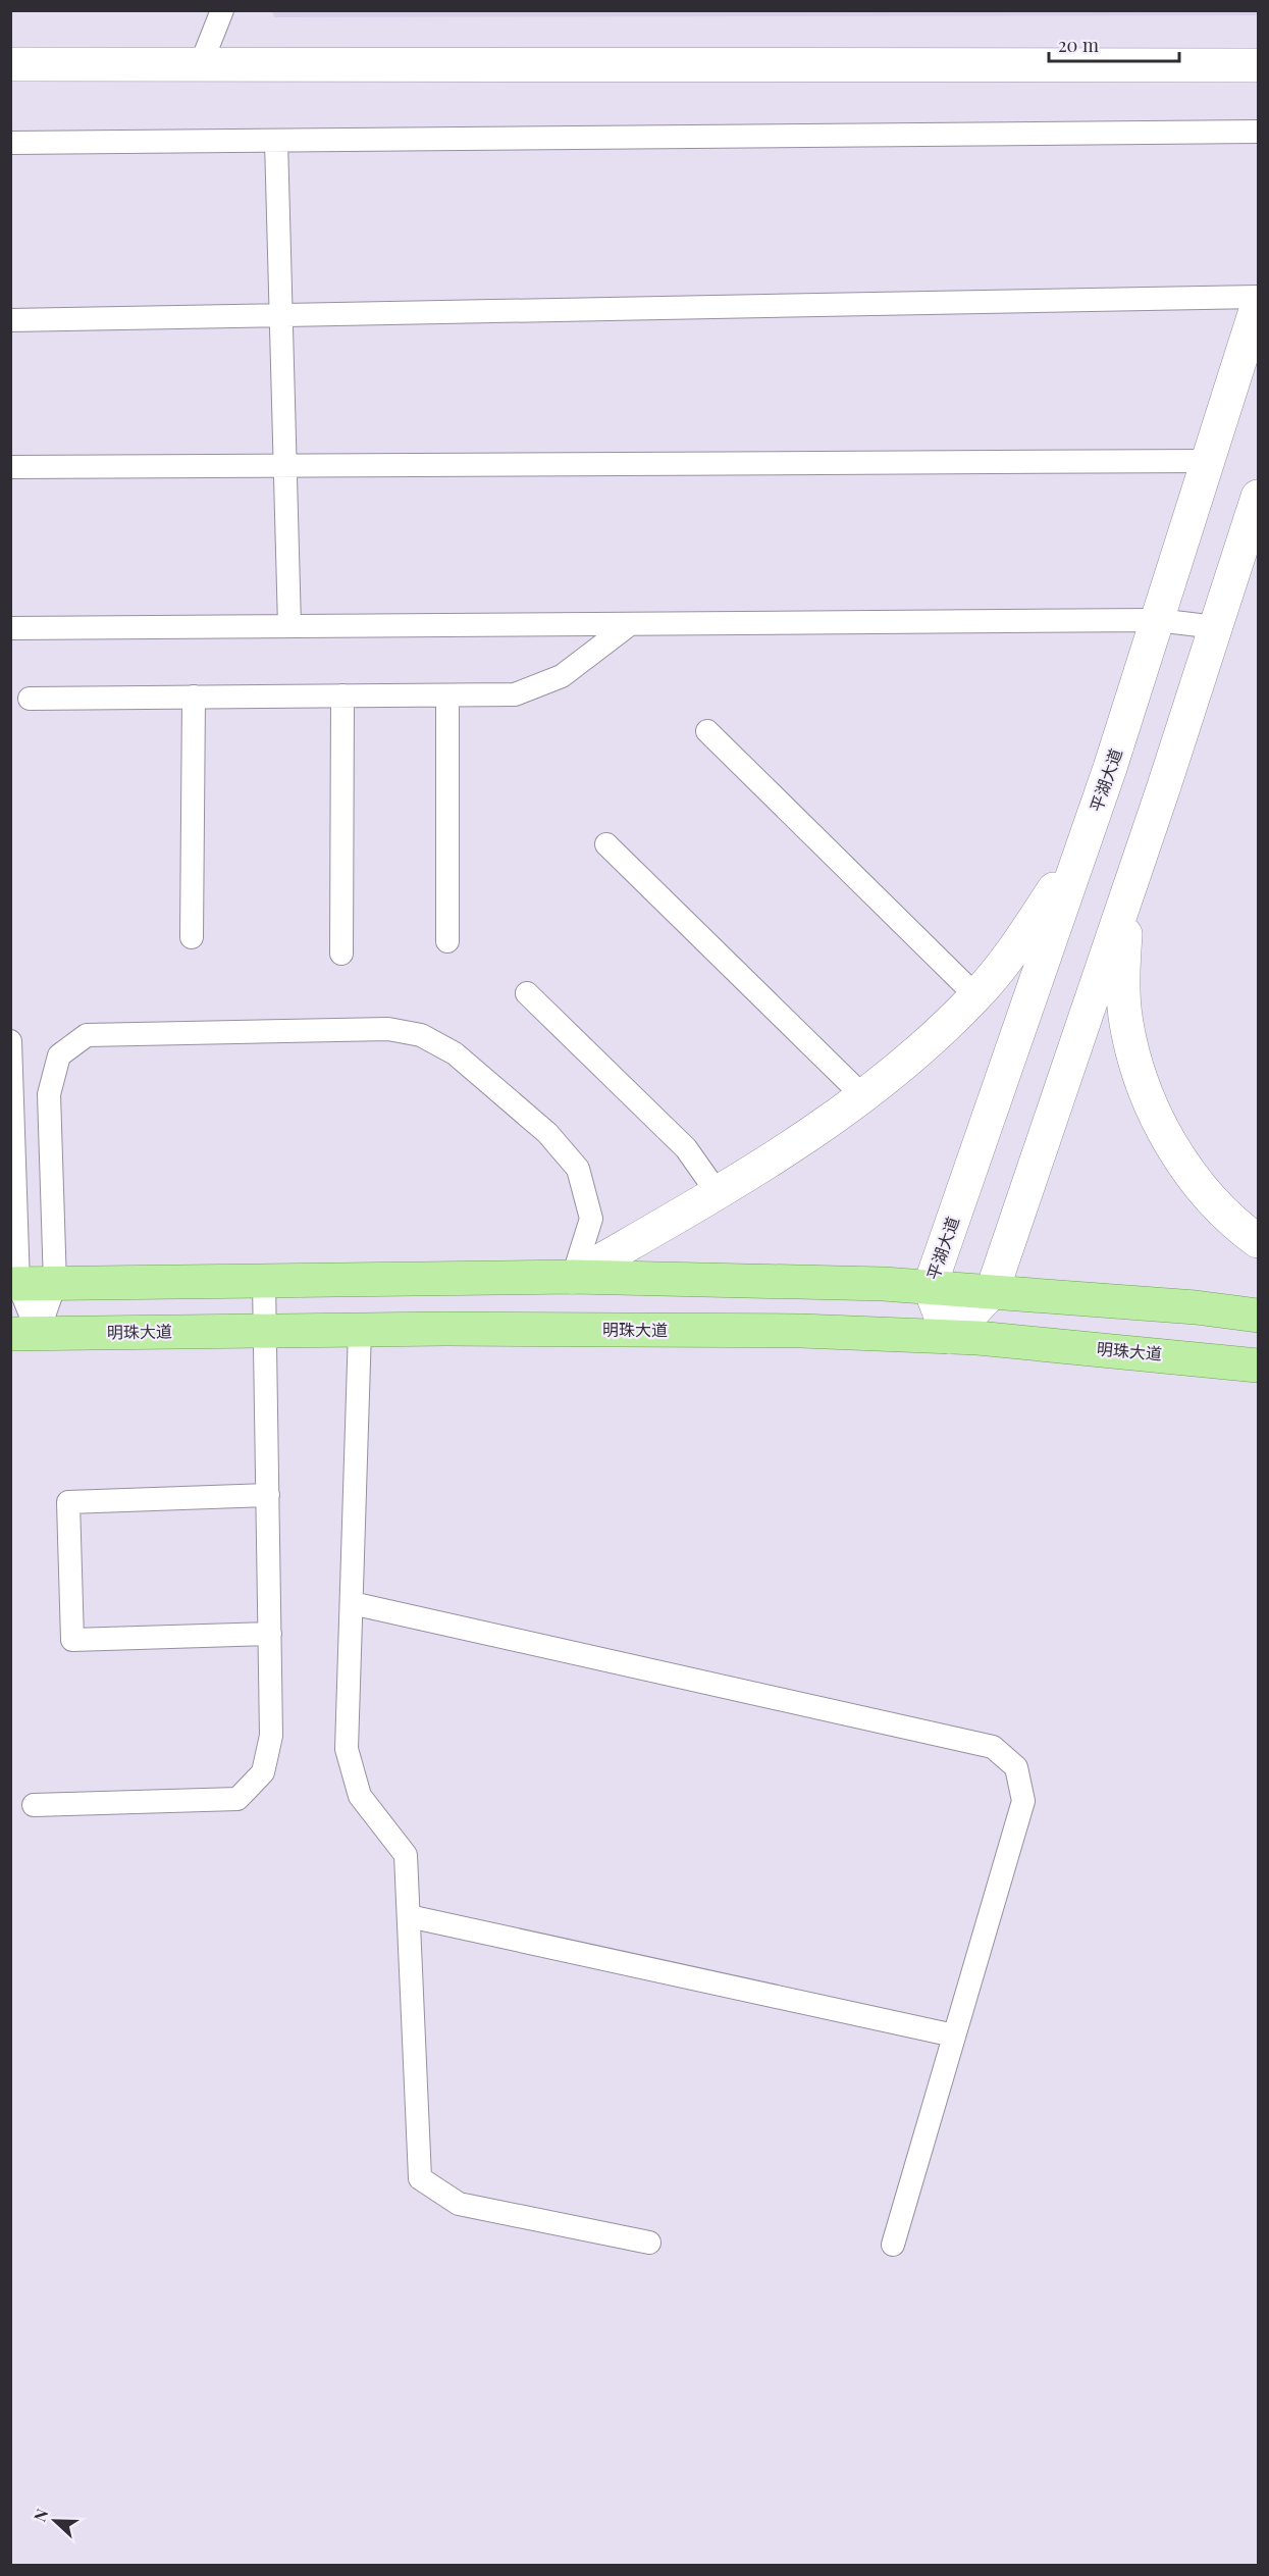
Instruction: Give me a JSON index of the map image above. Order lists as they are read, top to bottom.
{
  "streets": {
    "main road": ["平湖大道", "明珠大道"]
  },
  "crossings": [
    ["平湖大道", "明珠大道"]
  ],
  "scale_bar": "20 m",
  "north": "left"
}
